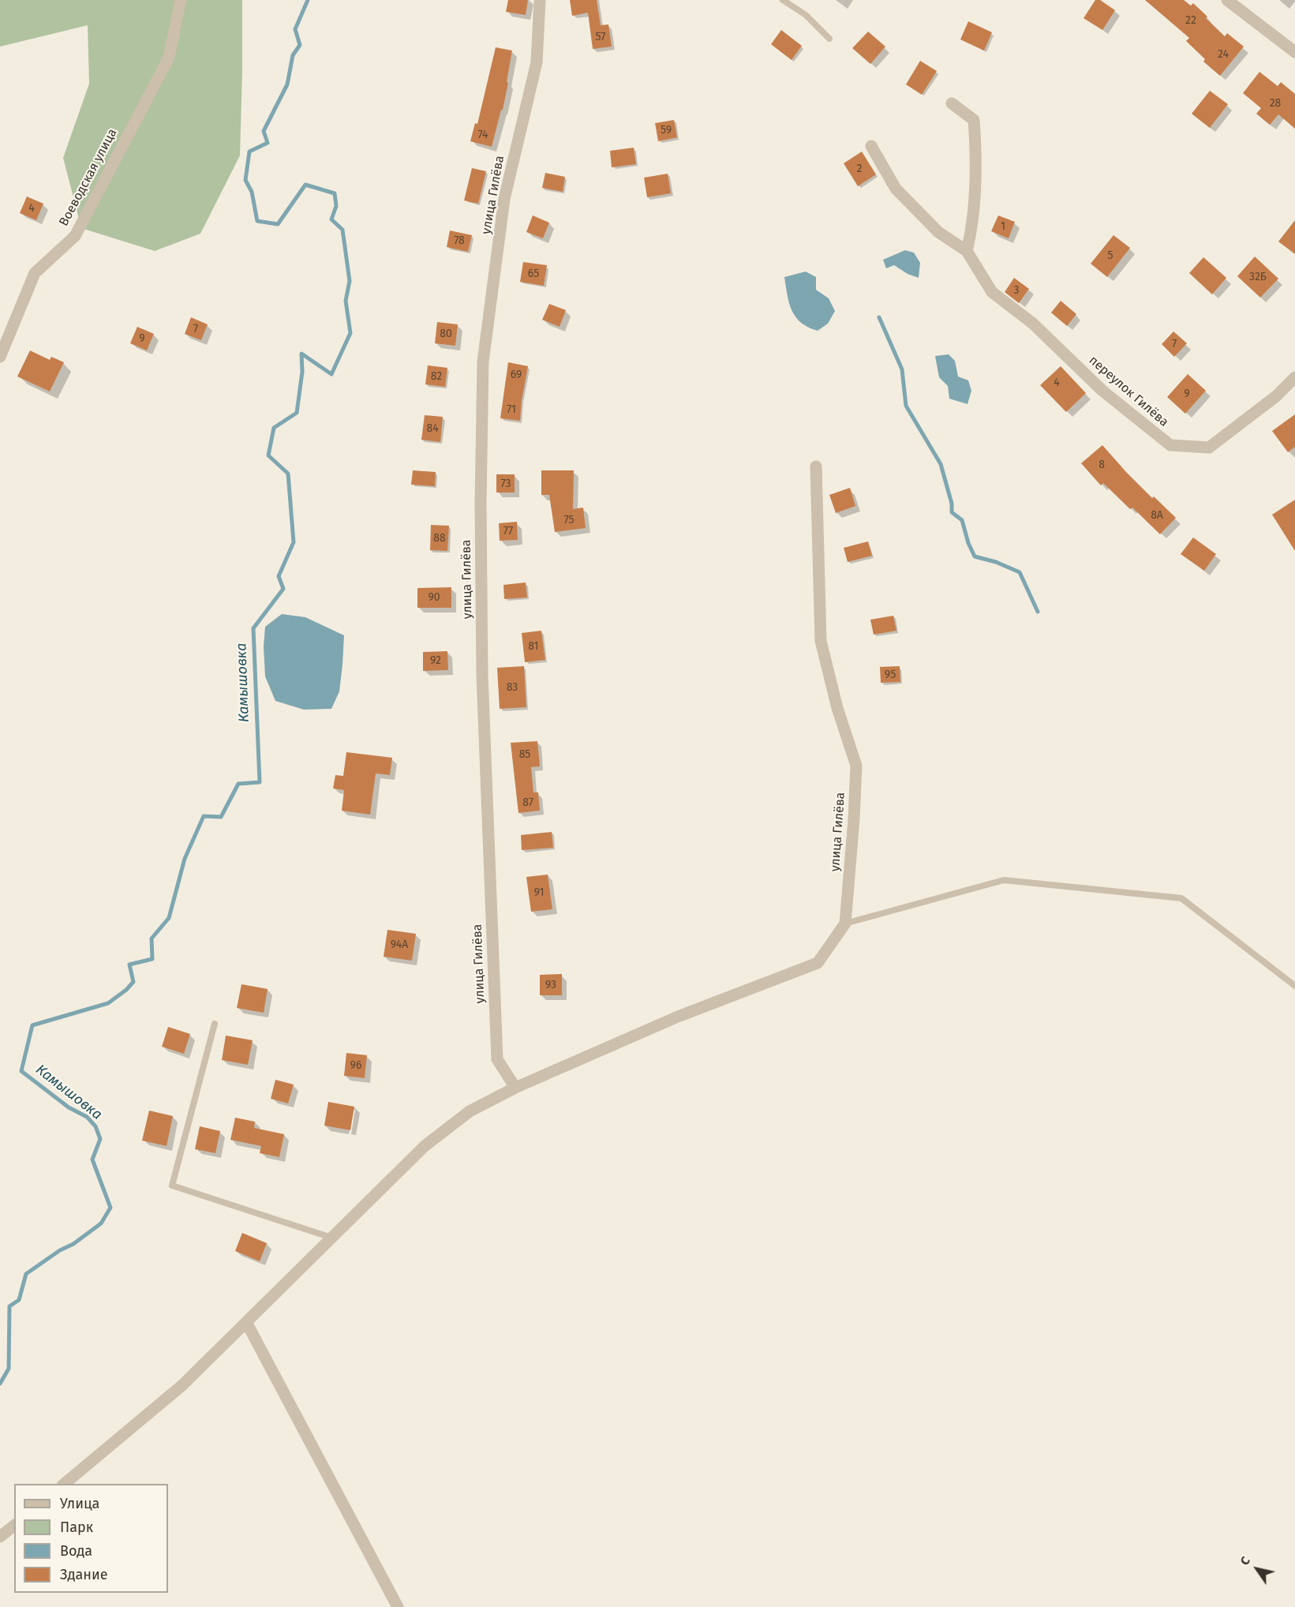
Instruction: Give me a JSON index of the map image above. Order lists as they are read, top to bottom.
{
  "streets": {
    "street": ["Воеводская улица", "улица Гилёва", "переулок Гилёва"]
  },
  "water": ["Камышовка"],
  "house_numbers": [
    "22",
    "57",
    "24",
    "28",
    "59",
    "74",
    "2",
    "4",
    "1",
    "78",
    "5",
    "65",
    "32Б",
    "3",
    "7",
    "80",
    "9",
    "7",
    "69",
    "82",
    "4",
    "9",
    "71",
    "84",
    "8",
    "73",
    "8А",
    "75",
    "77",
    "88",
    "90",
    "81",
    "92",
    "95",
    "83",
    "85",
    "87",
    "91",
    "94А",
    "93",
    "96"
  ],
  "legend": [
    "Улица",
    "Парк",
    "Вода",
    "Здание"
  ],
  "north": "top left"
}
